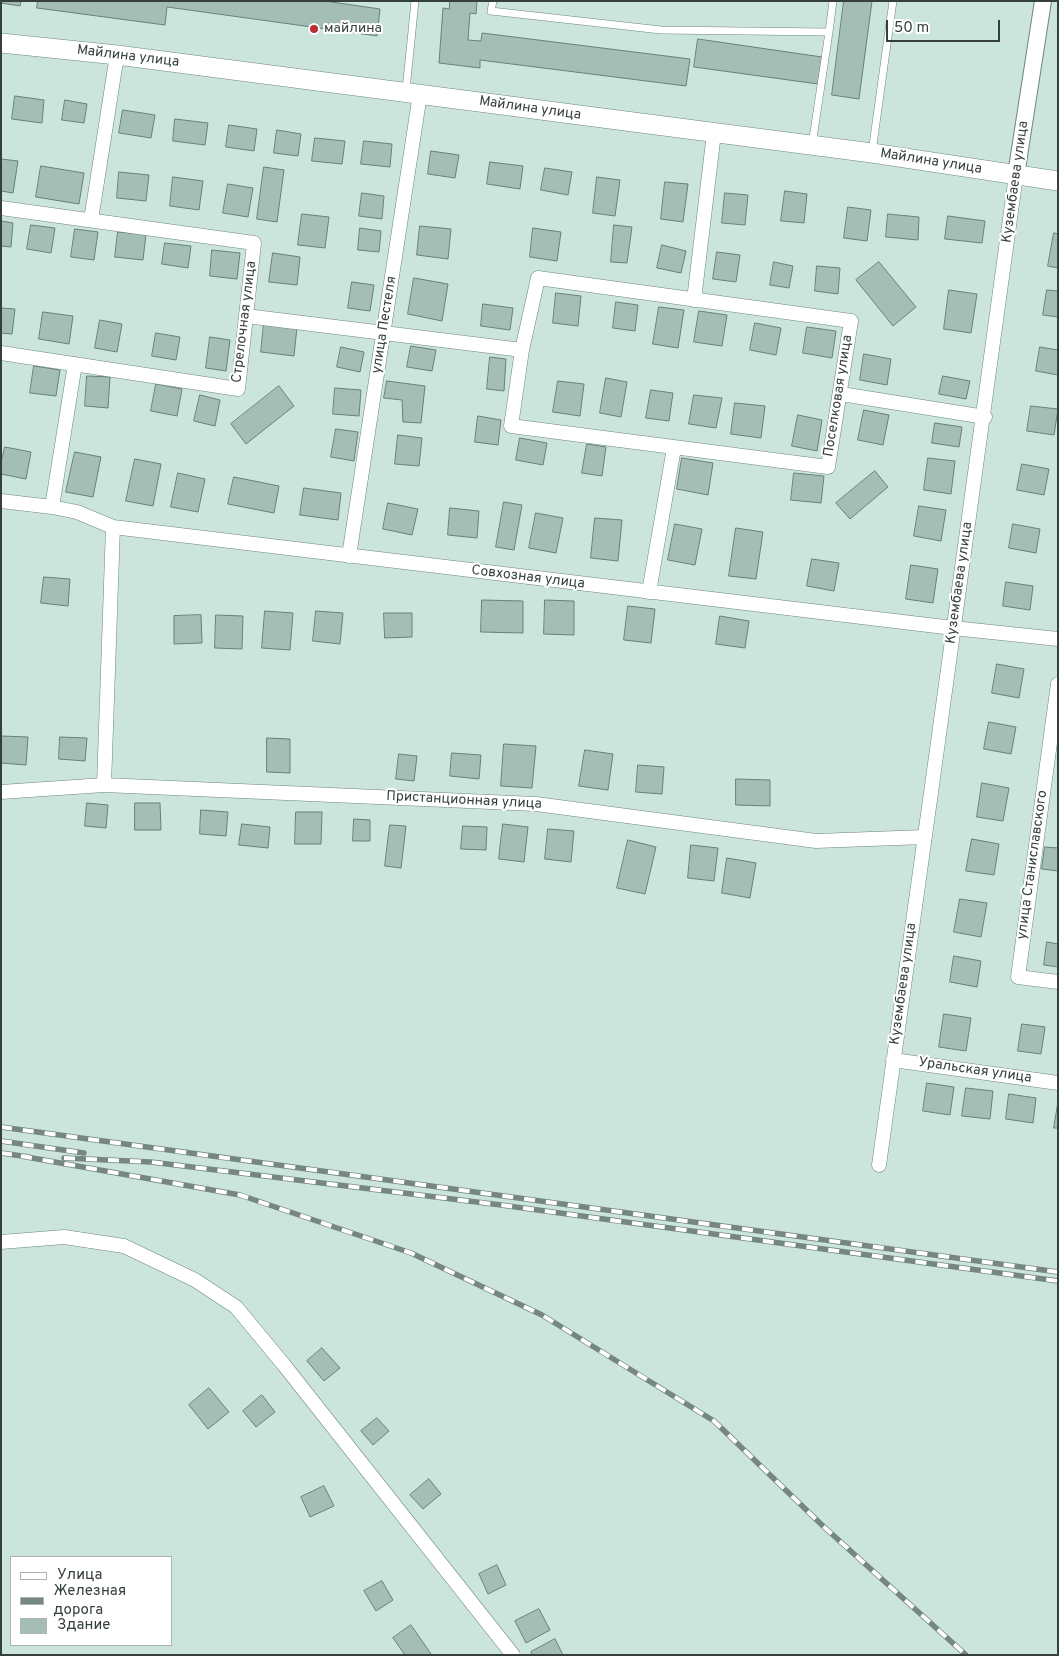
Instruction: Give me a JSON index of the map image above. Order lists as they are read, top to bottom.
{
  "streets": {
    "main road": ["Майлина улица"],
    "street": [
      "Кузембаева улица",
      "Стрелочная улица",
      "улица Пестеля",
      "Поселковая улица",
      "Совхозная улица",
      "Пристанционная улица",
      "улица Станиславского",
      "Уральская улица"
    ]
  },
  "crossings": [
    ["Майлина улица", "Кузембаева улица"],
    ["Майлина улица", "улица Пестеля"],
    ["Кузембаева улица", "Совхозная улица"],
    ["Кузембаева улица", "Пристанционная улица"],
    ["Кузембаева улица", "Уральская улица"],
    ["улица Пестеля", "Совхозная улица"]
  ],
  "places": ["майлина"],
  "legend": ["Улица", "Железная дорога", "Здание"],
  "scale_bar": "50 m"
}
